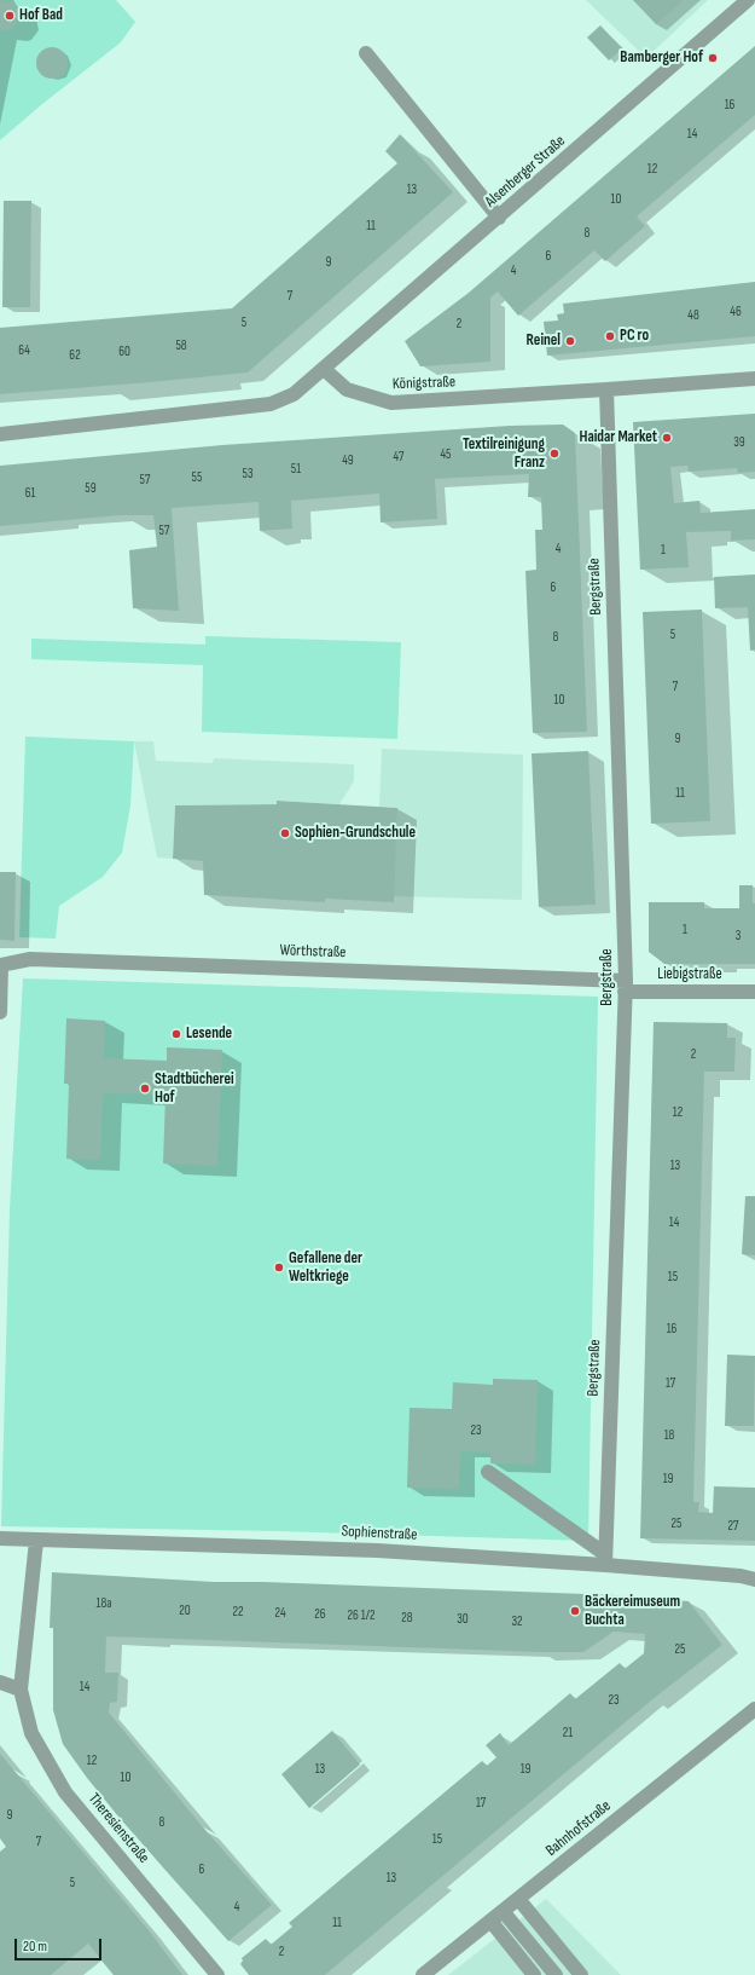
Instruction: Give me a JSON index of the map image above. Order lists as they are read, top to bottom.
{
  "streets": {
    "street": [
      "Alsenberger Straße",
      "Königstraße",
      "Bergstraße",
      "Wörthstraße",
      "Liebigstraße",
      "Sophienstraße",
      "Theresienstraße",
      "Bahnhofstraße"
    ]
  },
  "crossings": [
    ["Alsenberger Straße", "Königstraße"],
    ["Königstraße", "Bergstraße"],
    ["Bergstraße", "Wörthstraße"],
    ["Bergstraße", "Liebigstraße"],
    ["Bergstraße", "Sophienstraße"],
    ["Wörthstraße", "Liebigstraße"],
    ["Sophienstraße", "Theresienstraße"]
  ],
  "places": [
    "Hof Bad",
    "Bamberger Hof",
    "PC ro",
    "Reinel",
    "Haidar Market",
    "Textilreinigung Franz",
    "Sophien-Grundschule",
    "Lesende",
    "Stadtbücherei Hof",
    "Gefallene der Weltkriege",
    "Bäckereimuseum Buchta"
  ],
  "house_numbers": [
    "16",
    "14",
    "12",
    "13",
    "10",
    "11",
    "8",
    "6",
    "9",
    "4",
    "7",
    "46",
    "48",
    "5",
    "2",
    "58",
    "64",
    "60",
    "62",
    "39",
    "45",
    "47",
    "49",
    "51",
    "53",
    "55",
    "57",
    "59",
    "61",
    "57",
    "4",
    "1",
    "6",
    "5",
    "8",
    "7",
    "10",
    "9",
    "11",
    "1",
    "3",
    "2",
    "12",
    "13",
    "14",
    "15",
    "16",
    "17",
    "23",
    "18",
    "19",
    "25",
    "27",
    "18a",
    "20",
    "22",
    "24",
    "26",
    "26 1/2",
    "28",
    "30",
    "32",
    "25",
    "14",
    "23",
    "21",
    "12",
    "13",
    "19",
    "10",
    "17",
    "9",
    "8",
    "15",
    "7",
    "6",
    "13",
    "5",
    "4",
    "11",
    "2"
  ],
  "scale_bar": "20 m"
}
